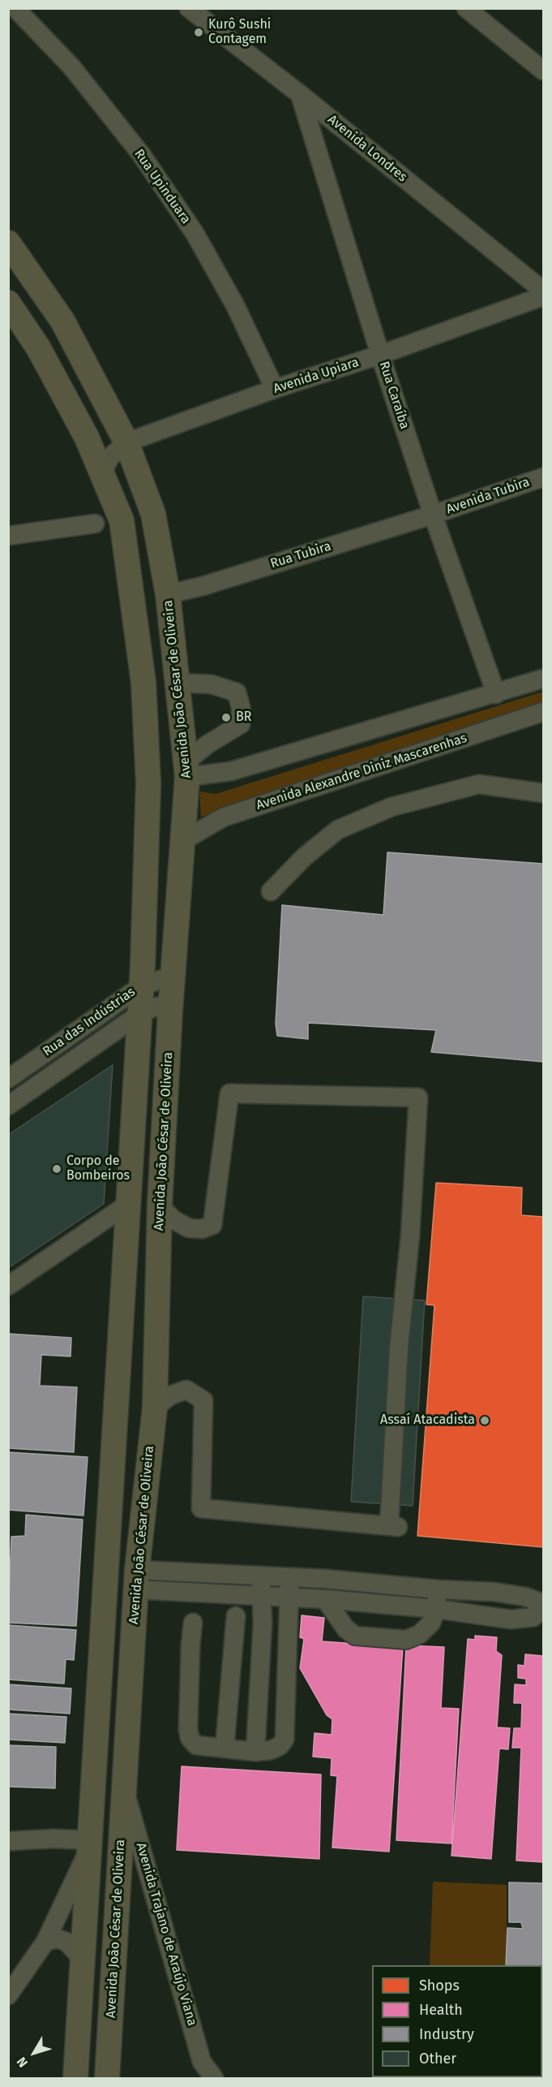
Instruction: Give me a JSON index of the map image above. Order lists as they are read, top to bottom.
{
  "streets": {
    "main road": ["Avenida João César de Oliveira"],
    "street": [
      "Avenida Londres",
      "Rua Upinduara",
      "Avenida Upiara",
      "Rua Caraíba",
      "Avenida Tubira",
      "Rua Tubira",
      "Avenida Alexandre Diniz Mascarenhas",
      "Rua das Indústrias",
      "Avenida Trajano de Araújo Viana"
    ]
  },
  "crossings": [
    ["Avenida Londres", "Rua Caraíba"],
    ["Rua Upinduara", "Avenida Upiara"],
    ["Avenida Upiara", "Rua Caraíba"],
    ["Avenida Upiara", "Avenida João César de Oliveira"],
    ["Rua Caraíba", "Avenida Tubira"],
    ["Rua Caraíba", "Rua Tubira"],
    ["Avenida Tubira", "Rua Tubira"],
    ["Rua Tubira", "Avenida João César de Oliveira"],
    ["Avenida João César de Oliveira", "Avenida Alexandre Diniz Mascarenhas"],
    ["Avenida João César de Oliveira", "Rua das Indústrias"],
    ["Avenida João César de Oliveira", "Avenida Trajano de Araújo Viana"]
  ],
  "places": [
    "Kurô Sushi Contagem",
    "BR",
    "Corpo de Bombeiros",
    "Assaí Atacadista"
  ],
  "legend": [
    "Shops",
    "Health",
    "Industry",
    "Other"
  ],
  "north": "bottom left"
}
